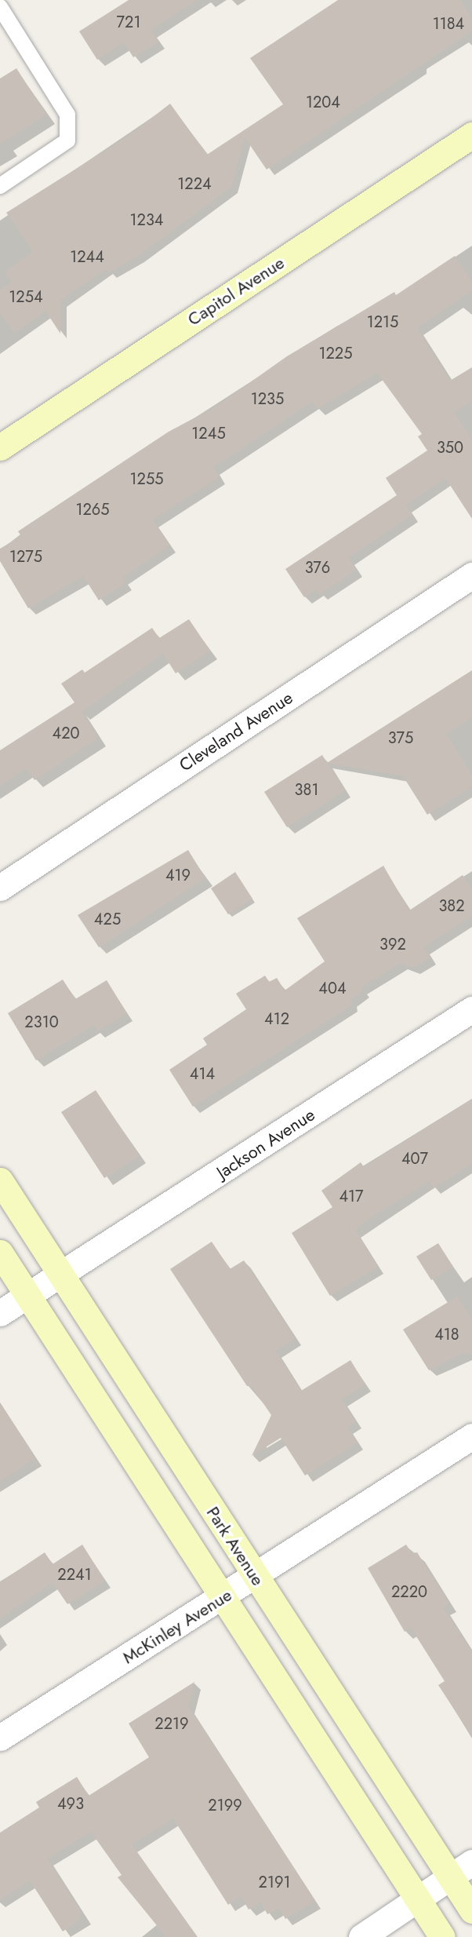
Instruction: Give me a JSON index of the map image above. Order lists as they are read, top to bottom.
{
  "streets": {
    "main road": ["Capitol Avenue", "Park Avenue"],
    "street": ["Cleveland Avenue", "Jackson Avenue", "McKinley Avenue"]
  },
  "crossings": [
    ["Jackson Avenue", "Park Avenue"],
    ["Park Avenue", "McKinley Avenue"]
  ],
  "house_numbers": [
    "721",
    "1184",
    "1204",
    "1224",
    "1234",
    "1244",
    "1254",
    "1215",
    "1225",
    "1235",
    "1245",
    "350",
    "1255",
    "1265",
    "1275",
    "376",
    "420",
    "375",
    "381",
    "419",
    "382",
    "425",
    "392",
    "404",
    "412",
    "2310",
    "414",
    "407",
    "417",
    "418",
    "2241",
    "2220",
    "2219",
    "493",
    "2199",
    "2191"
  ]
}
